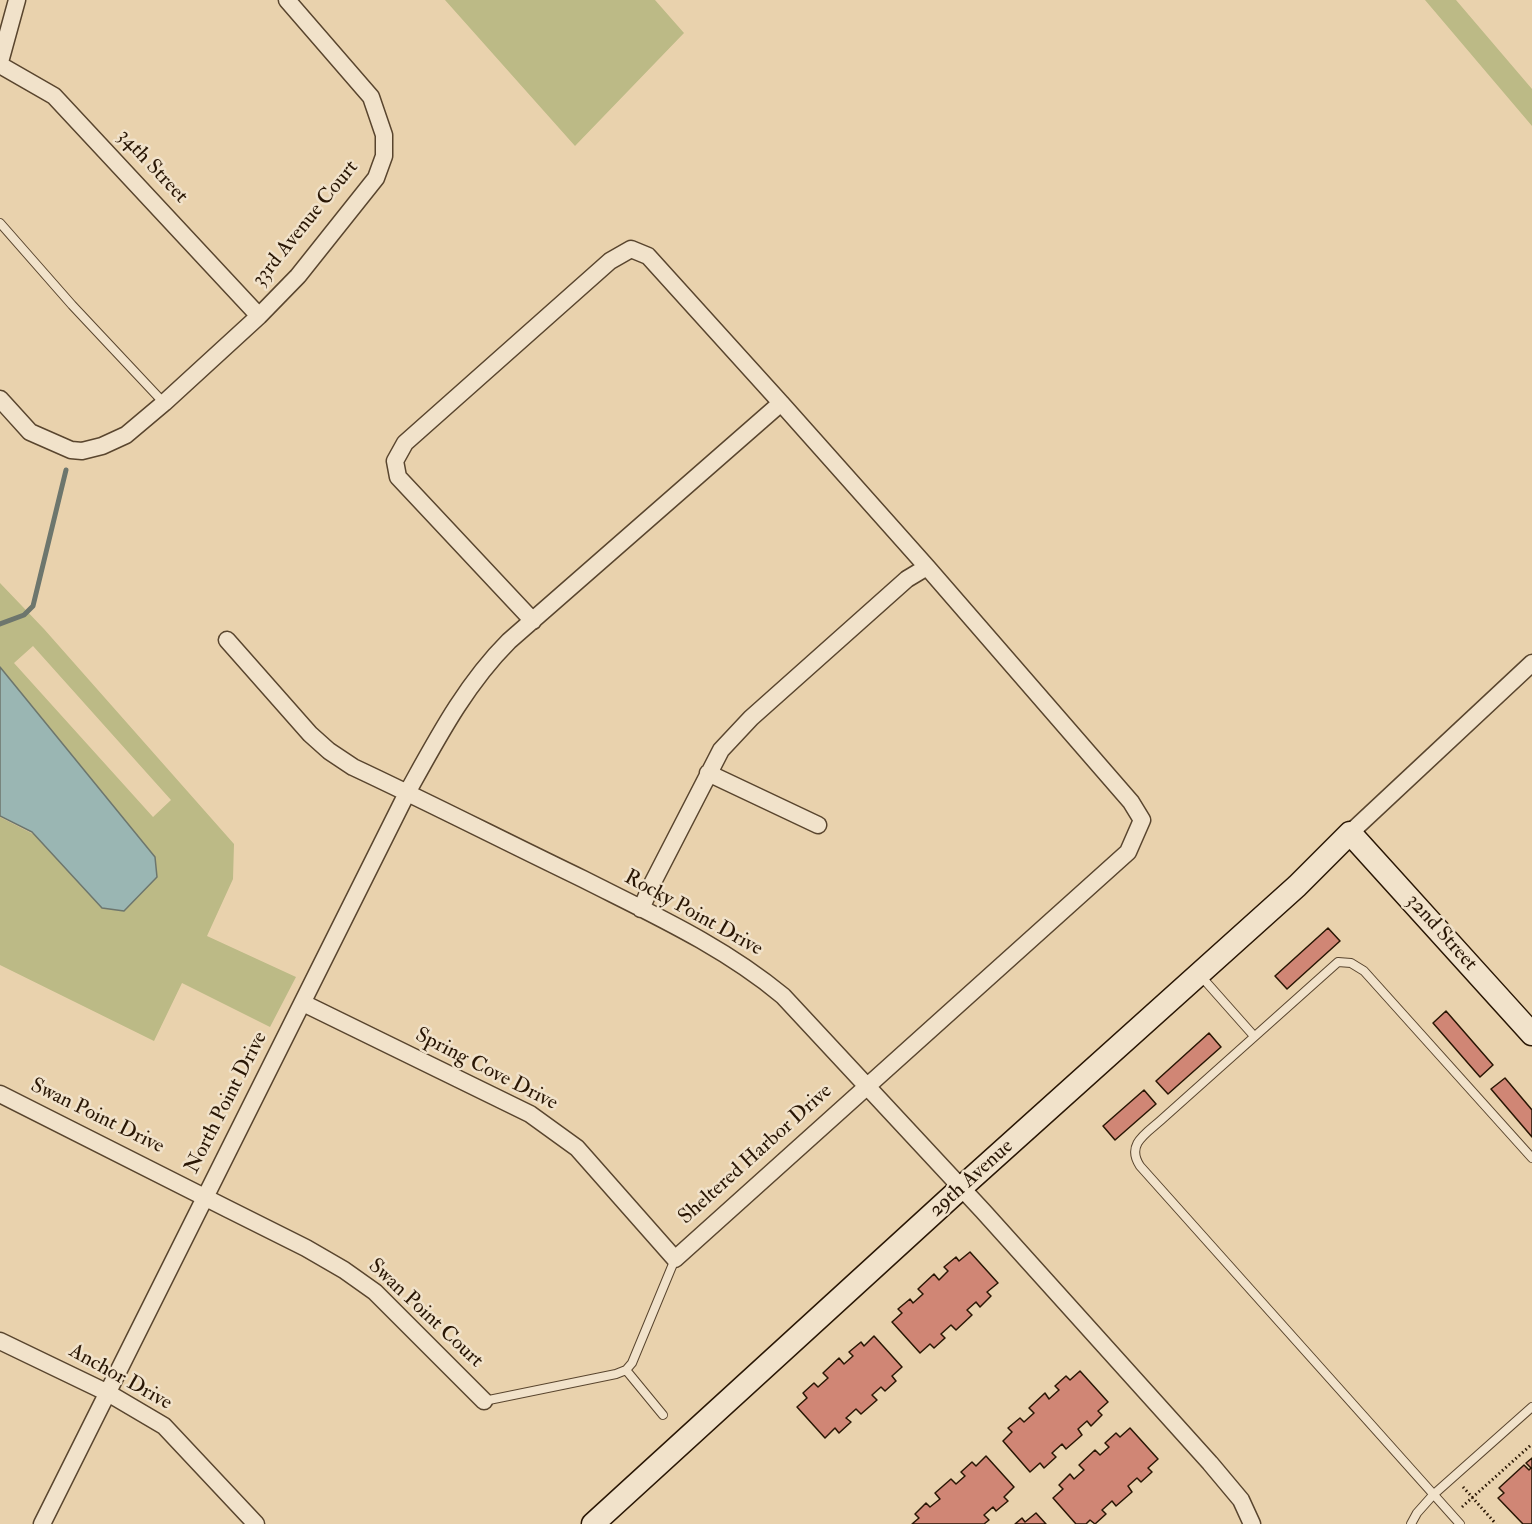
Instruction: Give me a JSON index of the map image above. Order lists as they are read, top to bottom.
{
  "streets": {
    "street": [
      "34th Street",
      "33rd Avenue Court",
      "Rocky Point Drive",
      "32nd Street",
      "Spring Cove Drive",
      "North Point Drive",
      "Swan Point Drive",
      "Sheltered Harbor Drive",
      "29th Avenue",
      "Swan Point Court",
      "Anchor Drive"
    ]
  },
  "crossings": [
    ["34th Street", "33rd Avenue Court"],
    ["Rocky Point Drive", "North Point Drive"],
    ["Rocky Point Drive", "Sheltered Harbor Drive"],
    ["Rocky Point Drive", "29th Avenue"],
    ["32nd Street", "29th Avenue"],
    ["Spring Cove Drive", "North Point Drive"],
    ["Spring Cove Drive", "Sheltered Harbor Drive"],
    ["North Point Drive", "Swan Point Drive"],
    ["North Point Drive", "Swan Point Court"],
    ["North Point Drive", "Anchor Drive"],
    ["Swan Point Drive", "Swan Point Court"]
  ]
}
